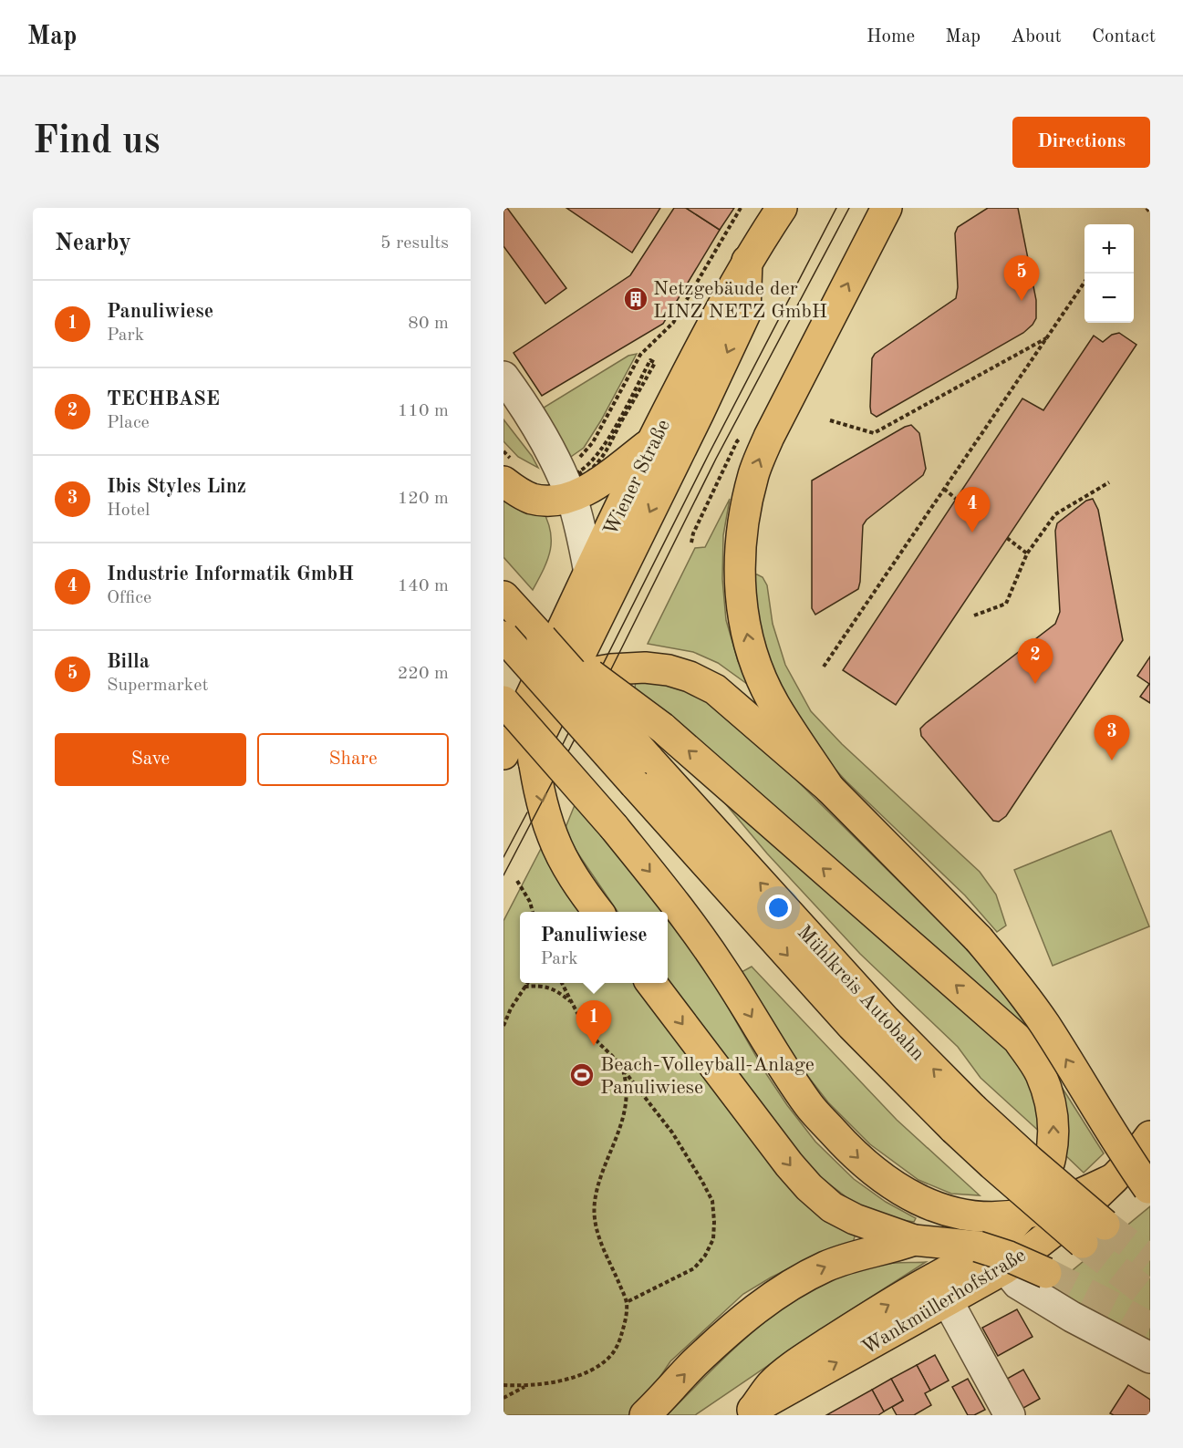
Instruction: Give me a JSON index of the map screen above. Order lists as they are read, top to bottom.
{
  "streets": {
    "main road": ["Wiener Straße", "Mühlkreis Autobahn", "Wankmüllerhofstraße"]
  },
  "places": {
    "building": ["Netzgebäude der LINZ NETZ GmbH"],
    "sports": ["Beach-Volleyball-Anlage Panuliwiese"]
  },
  "page": {
    "header": "Map",
    "nav": [
      "Home",
      "Map",
      "About",
      "Contact"
    ],
    "buttons": [
      "Directions",
      ["Save", "Share"]
    ],
    "title": "Find us",
    "heading": ["Nearby", "5 results"],
    "map_buttons": ["+", "−"],
    "pins": [
      "5",
      "4",
      "2",
      "3",
      "1"
    ],
    "list": [
      {
        "mark": "1",
        "name": "Panuliwiese",
        "note": "Park",
        "value": "80 m"
      },
      {
        "mark": "2",
        "name": "TECHBASE",
        "note": "Place",
        "value": "110 m"
      },
      {
        "mark": "3",
        "name": "Ibis Styles Linz",
        "note": "Hotel",
        "value": "120 m"
      },
      {
        "mark": "4",
        "name": "Industrie Informatik GmbH",
        "note": "Office",
        "value": "140 m"
      },
      {
        "mark": "5",
        "name": "Billa",
        "note": "Supermarket",
        "value": "220 m"
      }
    ],
    "popup": ["Panuliwiese", "Park"]
  }
}
